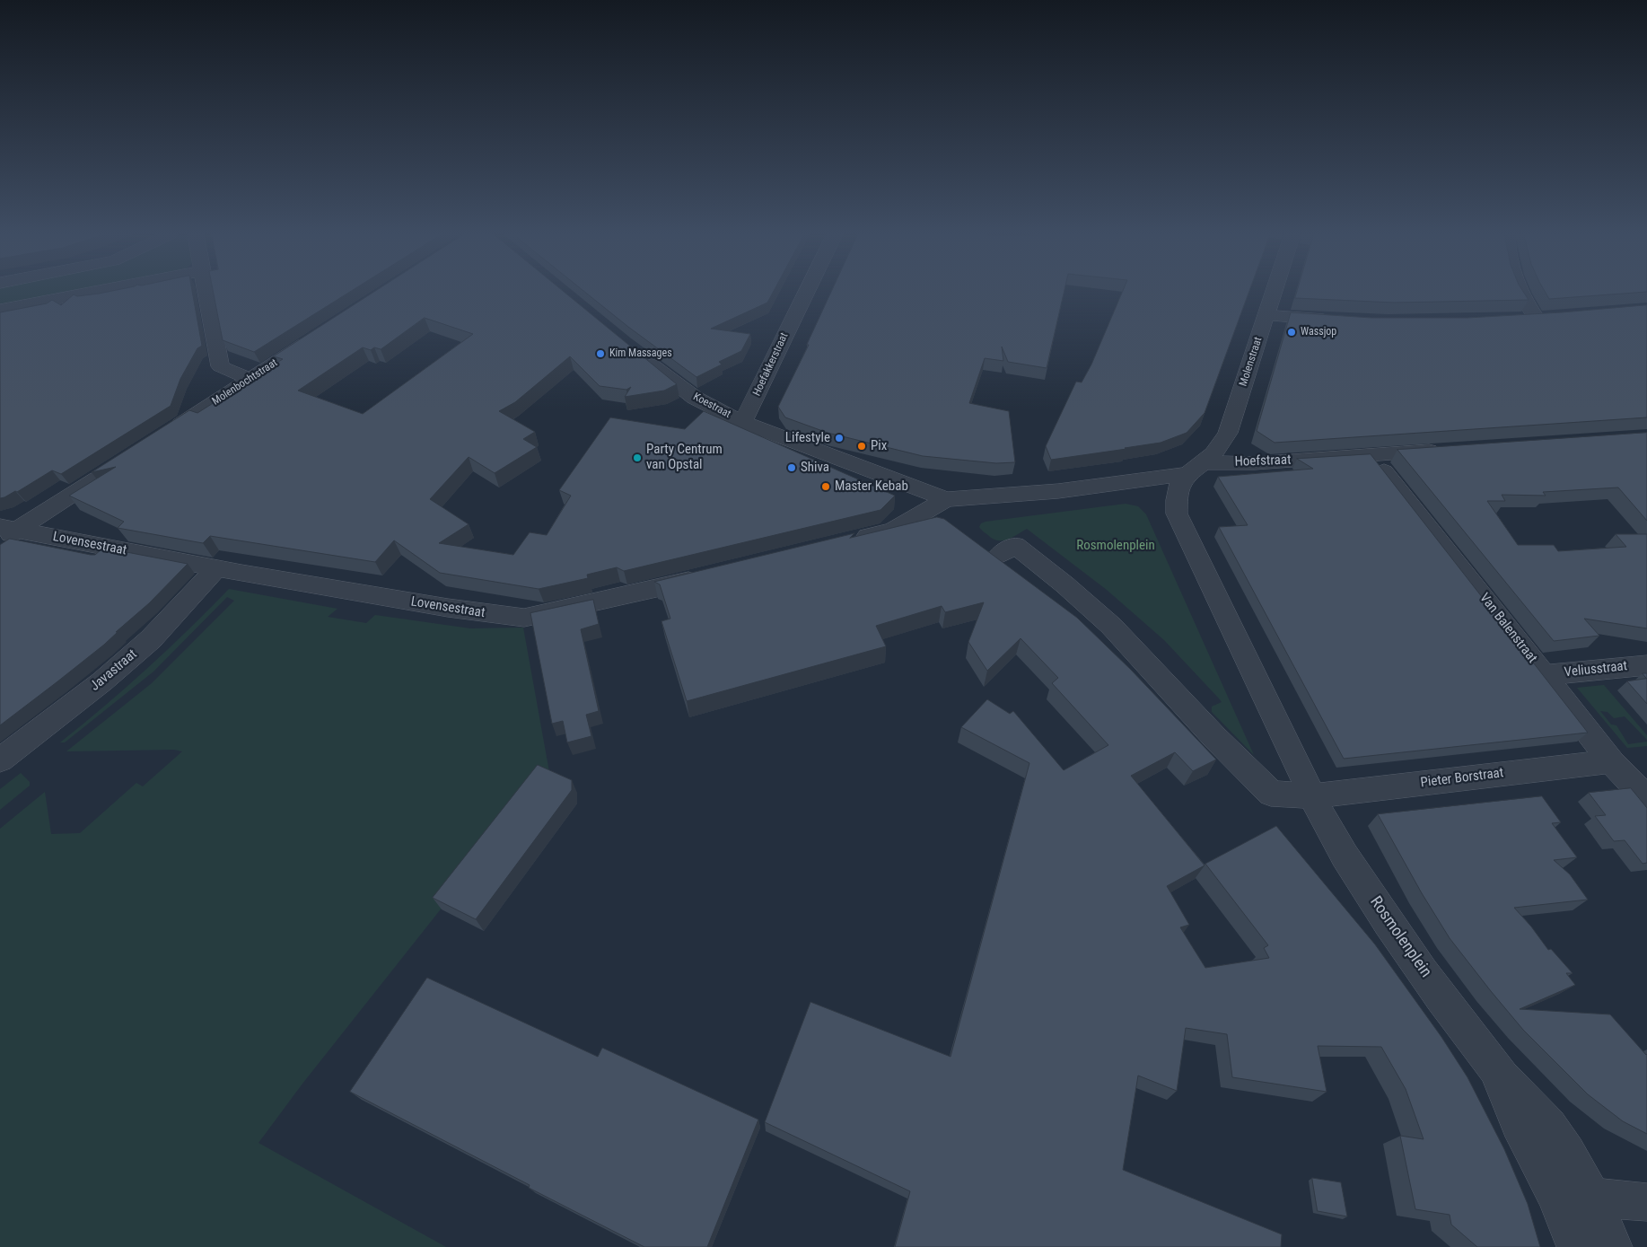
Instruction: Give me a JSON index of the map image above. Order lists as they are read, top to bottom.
{
  "streets": {
    "street": [
      "Molenstraat",
      "Hoefakkerstraat",
      "Molenbochtstraat",
      "Koestraat",
      "Hoefstraat",
      "Lovensestraat",
      "Van Balenstraat",
      "Veliusstraat",
      "Javastraat",
      "Pieter Borstraat",
      "Rosmolenplein"
    ]
  },
  "crossings": [
    ["Molenstraat", "Hoefstraat"],
    ["Molenstraat", "Rosmolenplein"],
    ["Hoefakkerstraat", "Koestraat"],
    ["Hoefstraat", "Van Balenstraat"],
    ["Hoefstraat", "Rosmolenplein"],
    ["Lovensestraat", "Javastraat"],
    ["Van Balenstraat", "Veliusstraat"],
    ["Van Balenstraat", "Pieter Borstraat"],
    ["Pieter Borstraat", "Rosmolenplein"]
  ],
  "parks": ["Rosmolenplein"],
  "places": [
    "Wassjop",
    "Kim Massages",
    "Lifestyle",
    "Pix",
    "Party Centrum van Opstal",
    "Shiva",
    "Master Kebab"
  ]
}
